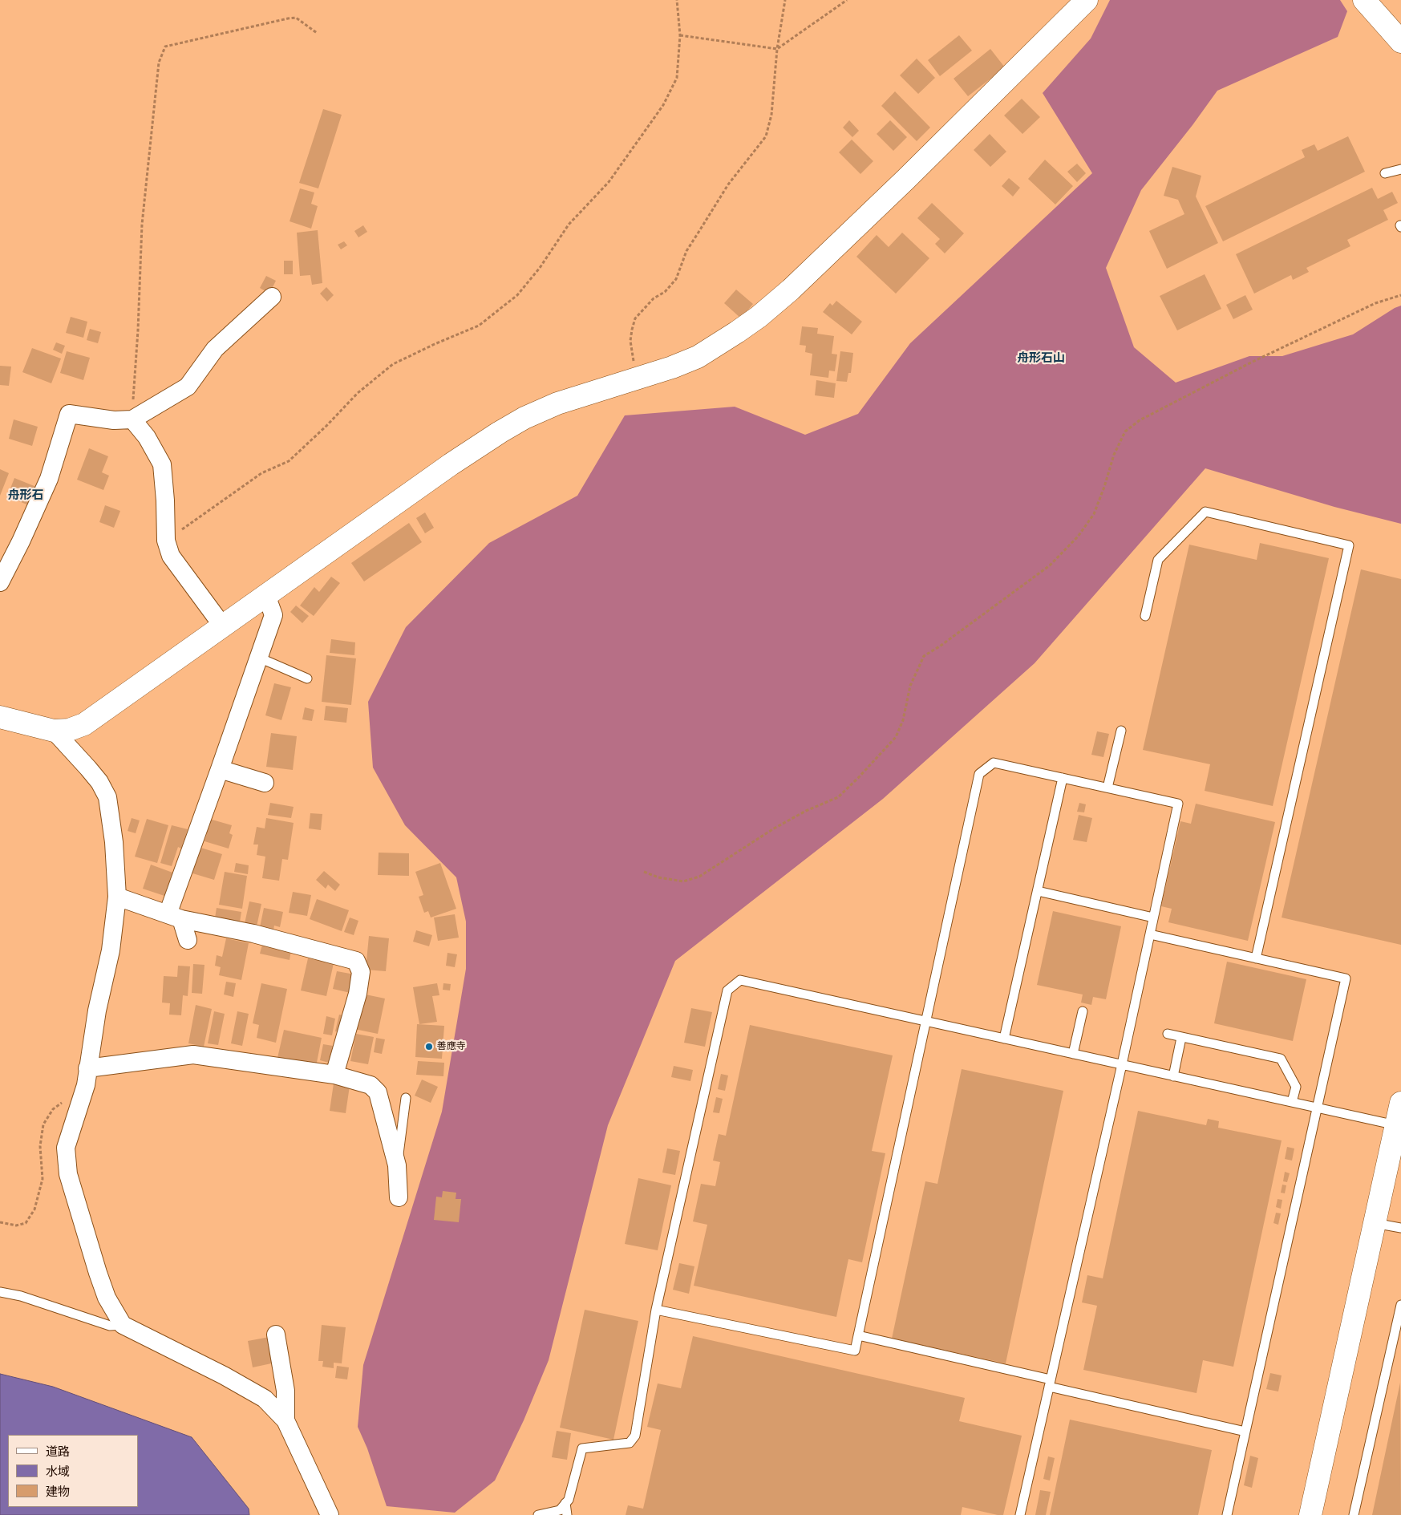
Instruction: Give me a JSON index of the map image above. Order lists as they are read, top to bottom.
{
  "districts": ["舟形石山", "舟形石"],
  "places": ["善應寺"],
  "legend": ["道路", "水域", "建物"]
}
